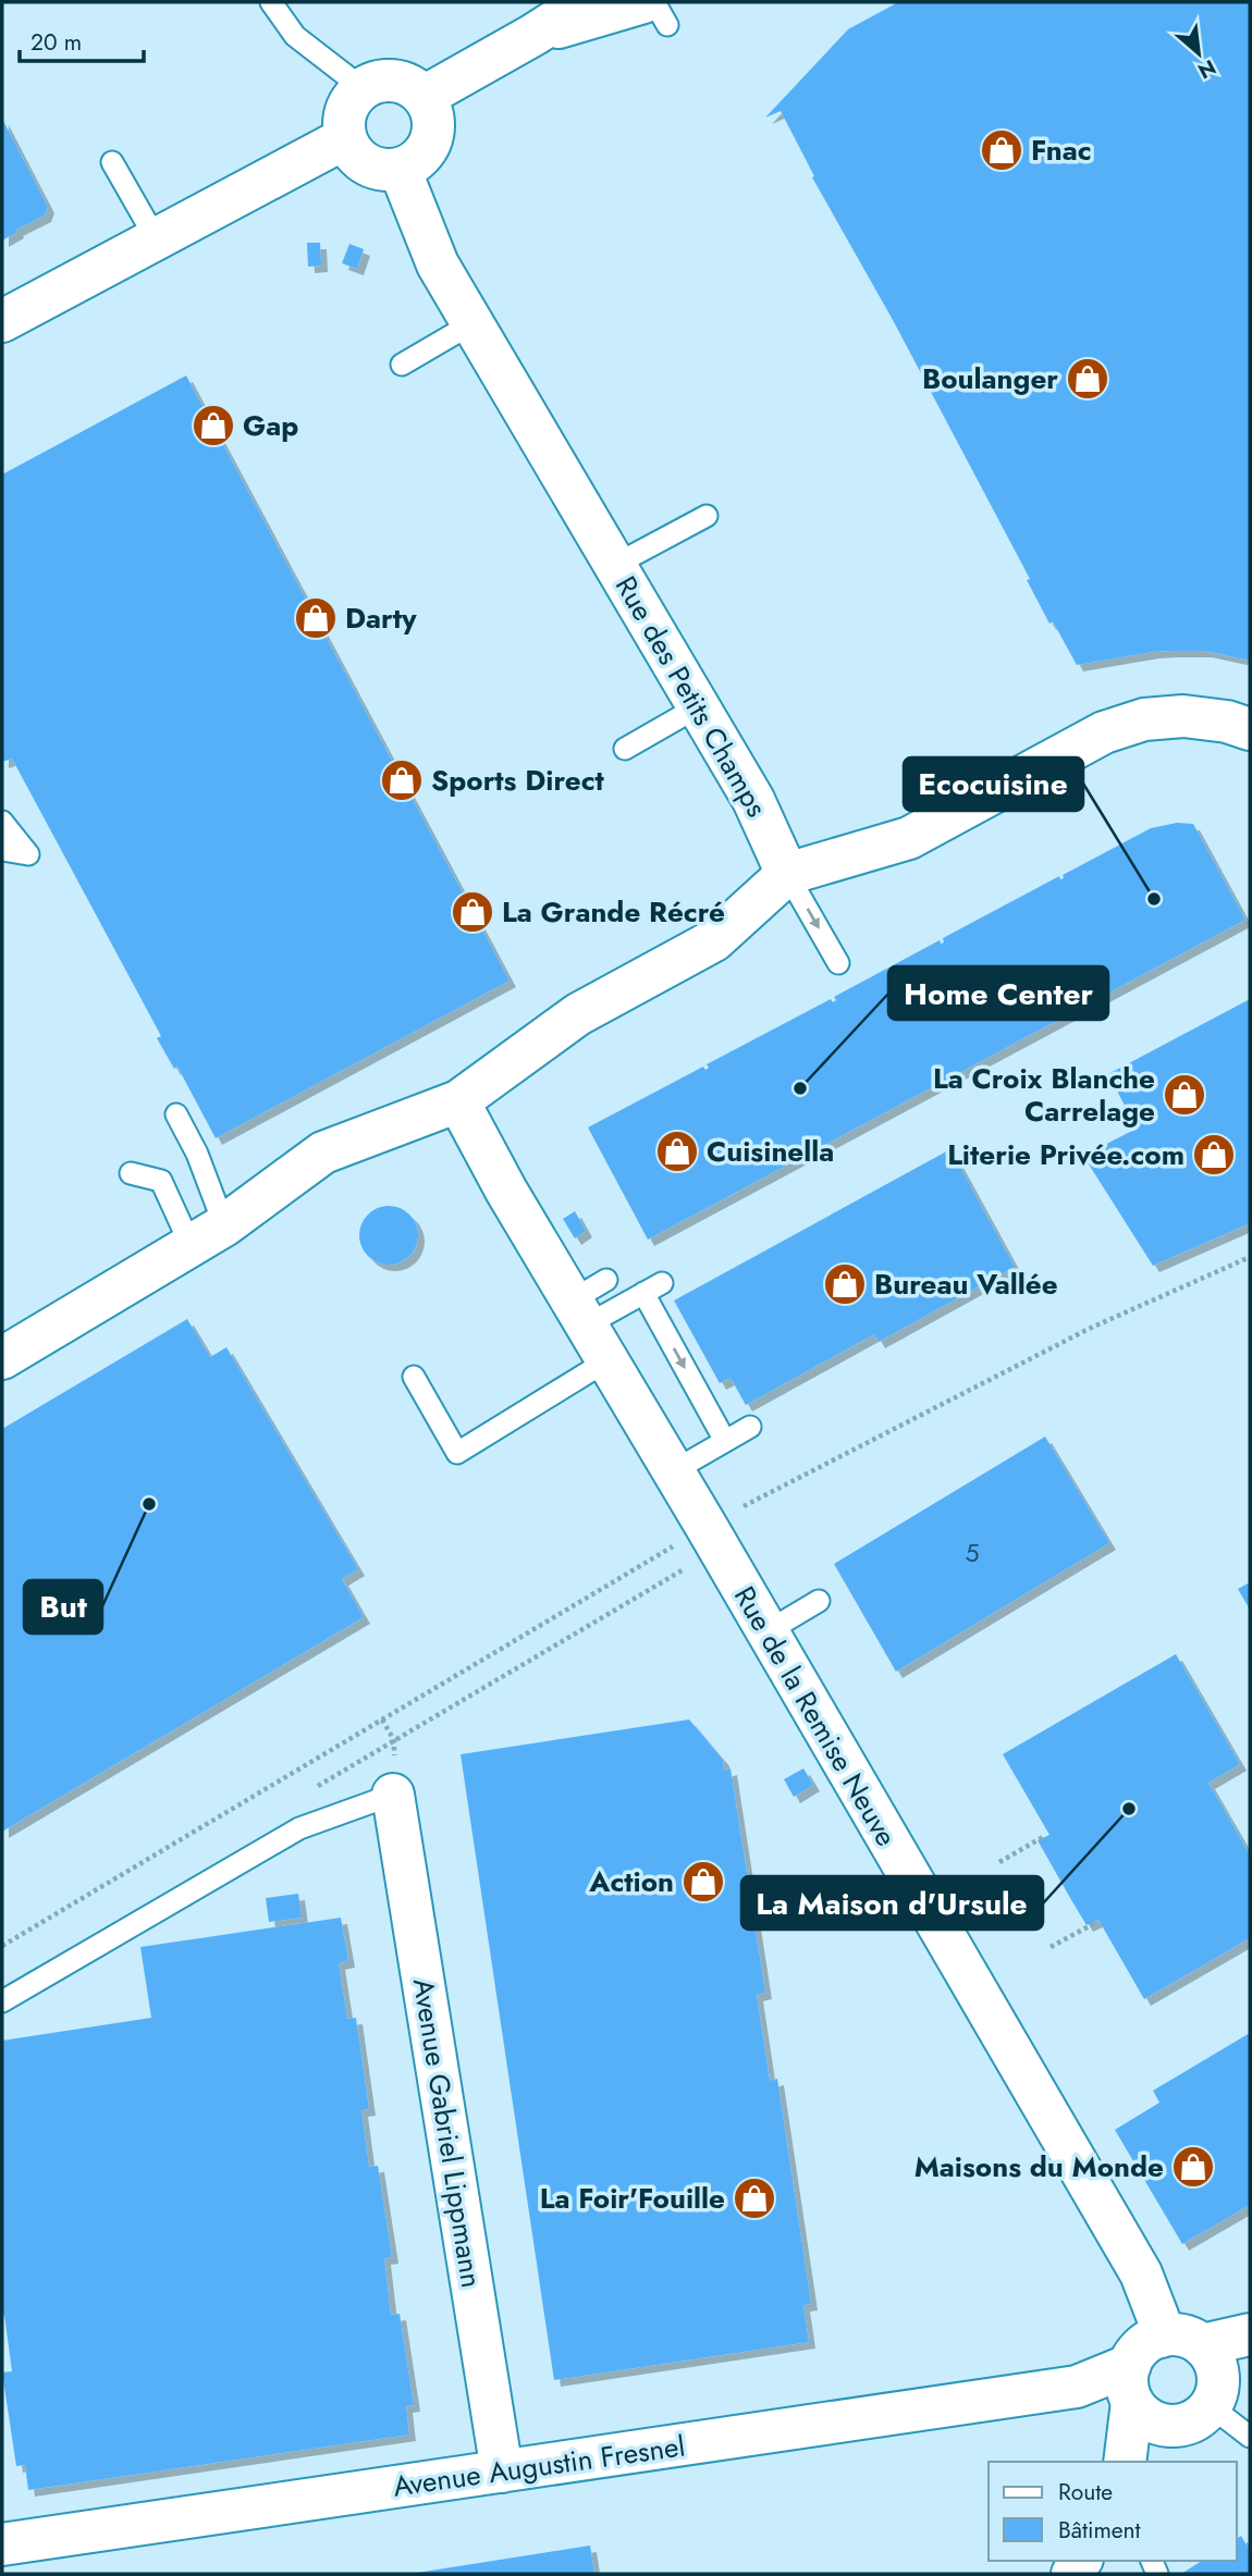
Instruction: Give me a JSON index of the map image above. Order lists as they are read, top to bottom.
{
  "streets": {
    "street": [
      "Rue des Petits Champs",
      "Rue de la Remise Neuve",
      "Avenue Gabriel Lippmann",
      "Avenue Augustin Fresnel"
    ]
  },
  "crossings": [
    ["Rue de la Remise Neuve", "Avenue Augustin Fresnel"],
    ["Avenue Gabriel Lippmann", "Avenue Augustin Fresnel"]
  ],
  "places": {
    "shop": [
      "Fnac",
      "Boulanger",
      "Gap",
      "Darty",
      "Sports Direct",
      "La Grande Récré",
      "La Croix Blanche Carrelage",
      "Cuisinella",
      "Literie Privée.com",
      "Bureau Vallée",
      "Action",
      "Maisons du Monde",
      "La Foir'Fouille"
    ],
    "other": [
      "Ecocuisine",
      "Home Center",
      "But",
      "La Maison d'Ursule"
    ]
  },
  "house_numbers": ["5"],
  "legend": ["Route", "Bâtiment"],
  "scale_bar": "20 m",
  "north": "bottom right"
}
